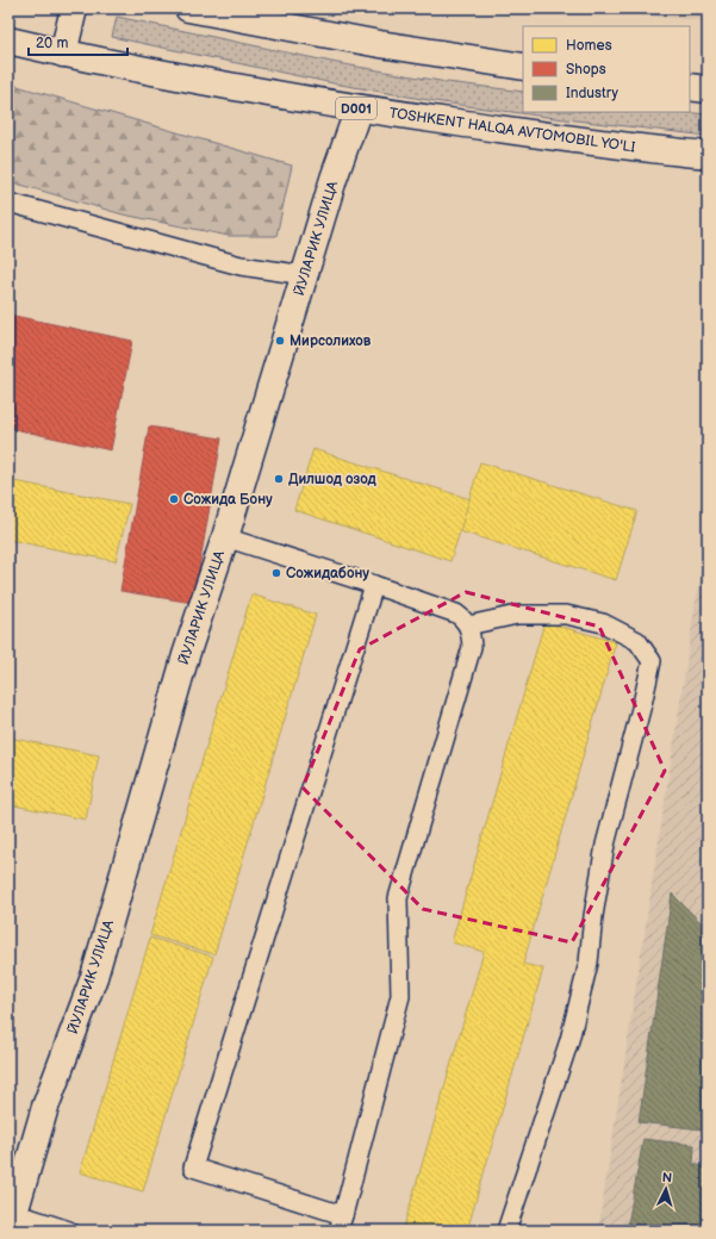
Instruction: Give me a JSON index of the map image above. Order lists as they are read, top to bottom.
{
  "streets": {
    "main road": ["D001", "TOSHKENT HALQA AVTOMOBIL YO'LI", "ЙУЛАРИК УЛИЦА"]
  },
  "crossings": [
    ["TOSHKENT HALQA AVTOMOBIL YO'LI", "ЙУЛАРИК УЛИЦА"]
  ],
  "places": [
    "Мирсолихов",
    "Дилшод озод",
    "Сожида Бону",
    "Сожидабону"
  ],
  "legend": ["Homes", "Shops", "Industry"],
  "scale_bar": "20 m",
  "north": "top"
}
